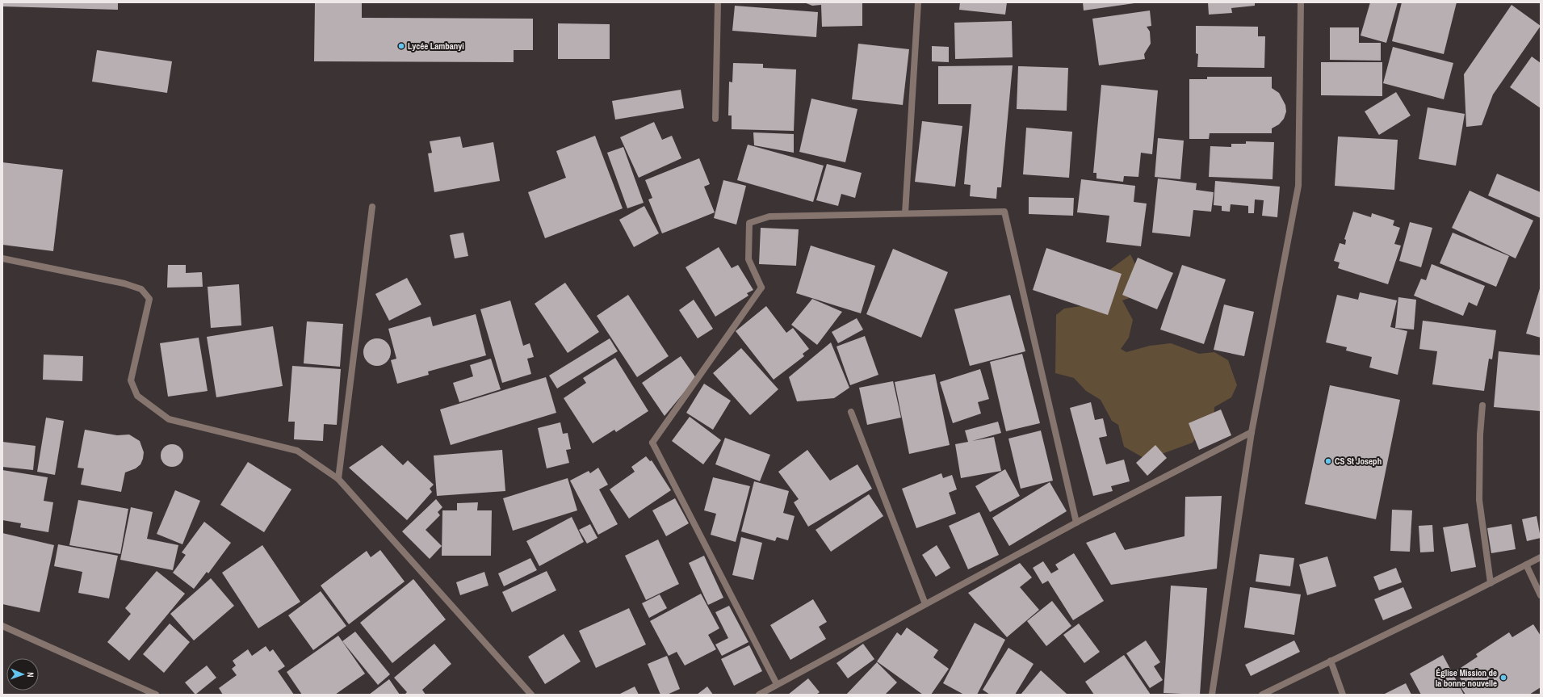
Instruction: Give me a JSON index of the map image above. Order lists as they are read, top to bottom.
{
  "places": ["Lycée Lambanyi", "CS St Joseph", "Église Mission de la bonne nouvelle"],
  "north": "right"
}
